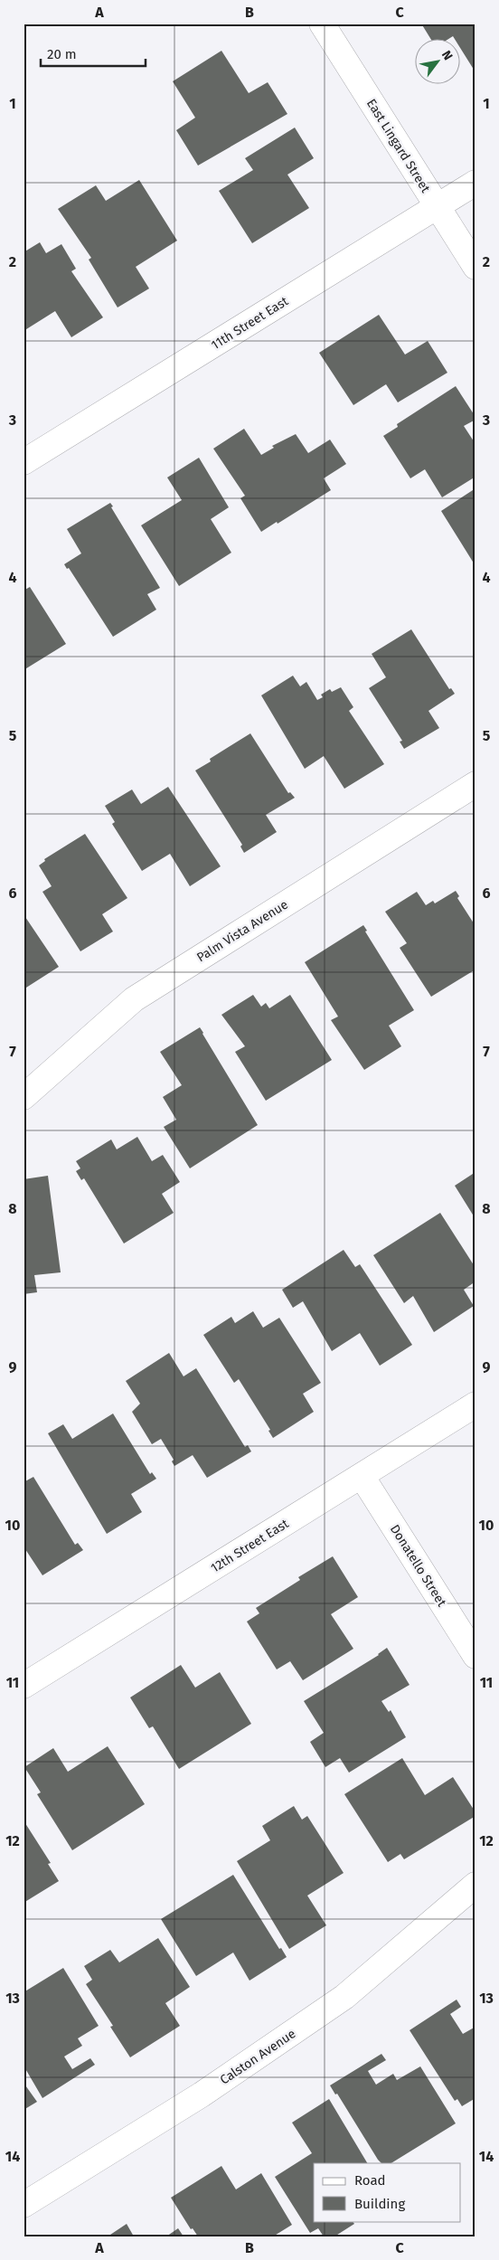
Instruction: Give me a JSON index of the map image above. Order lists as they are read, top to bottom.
{
  "streets": {
    "street": [
      "East Lingard Street",
      "11th Street East",
      "Palm Vista Avenue",
      "12th Street East",
      "Donatello Street",
      "Calston Avenue"
    ]
  },
  "crossings": [
    ["East Lingard Street", "11th Street East"],
    ["12th Street East", "Donatello Street"]
  ],
  "legend": ["Road", "Building"],
  "scale_bar": "20 m",
  "north": "top right",
  "grid": {
    "columns": ["A", "B", "C"],
    "rows": [
      "1",
      "2",
      "3",
      "4",
      "5",
      "6",
      "7",
      "8",
      "9",
      "10",
      "11",
      "12",
      "13",
      "14"
    ]
  }
}
